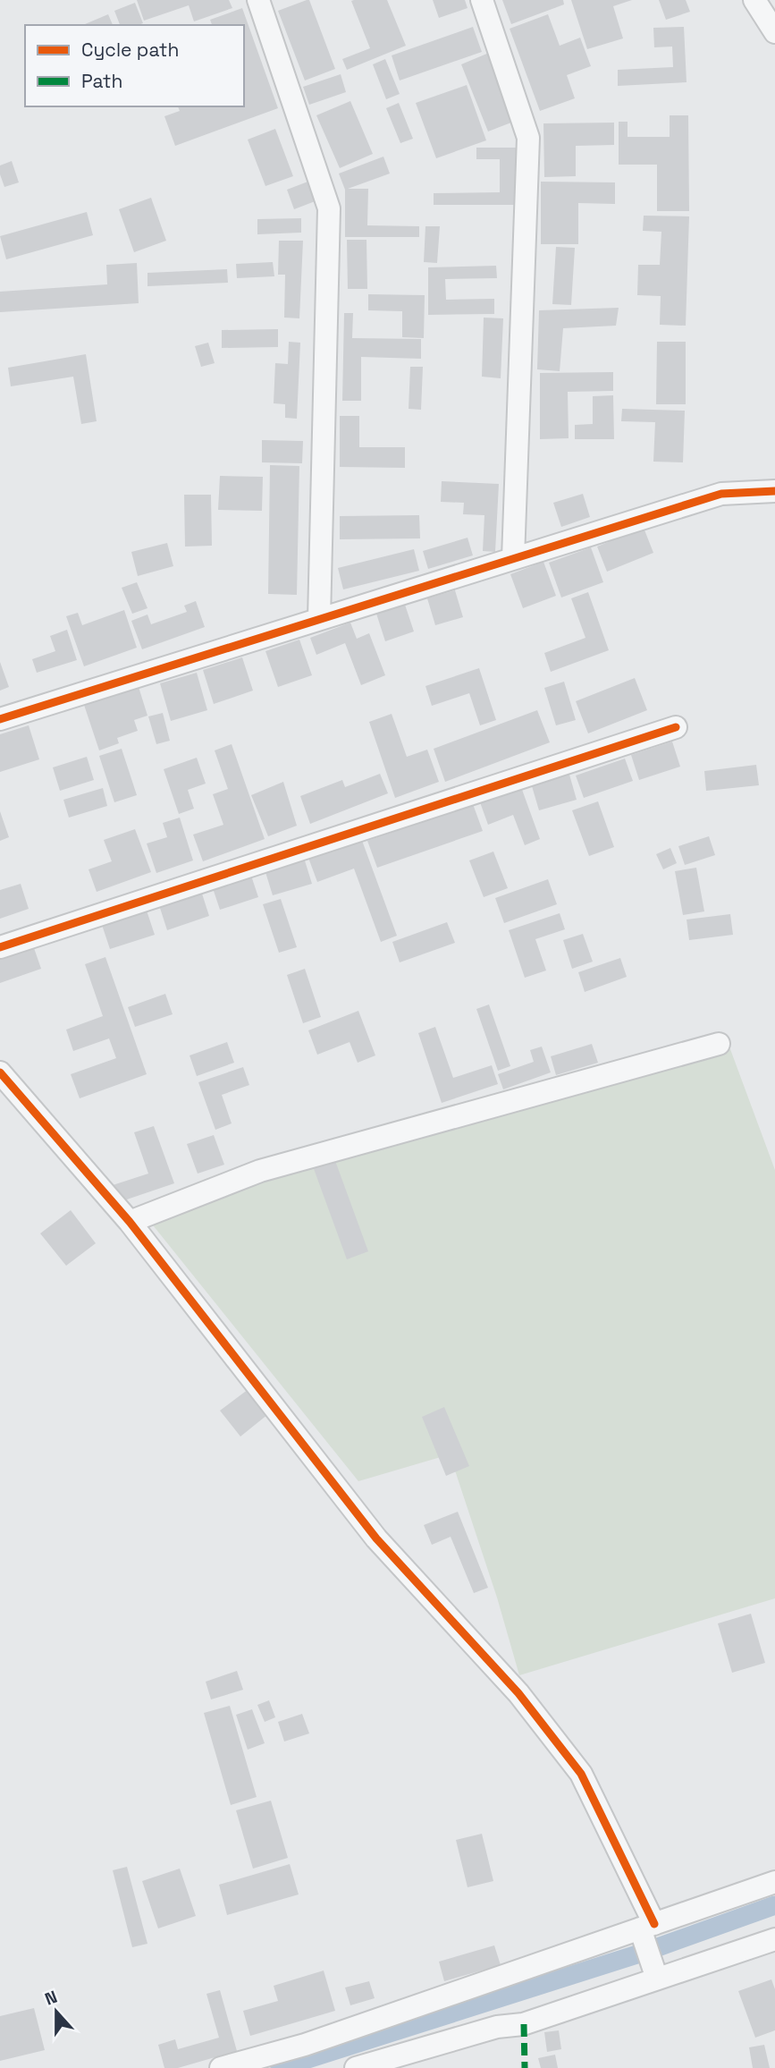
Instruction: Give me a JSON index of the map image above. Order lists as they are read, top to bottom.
{
  "legend": ["Cycle path", "Path"],
  "north": "top"
}
